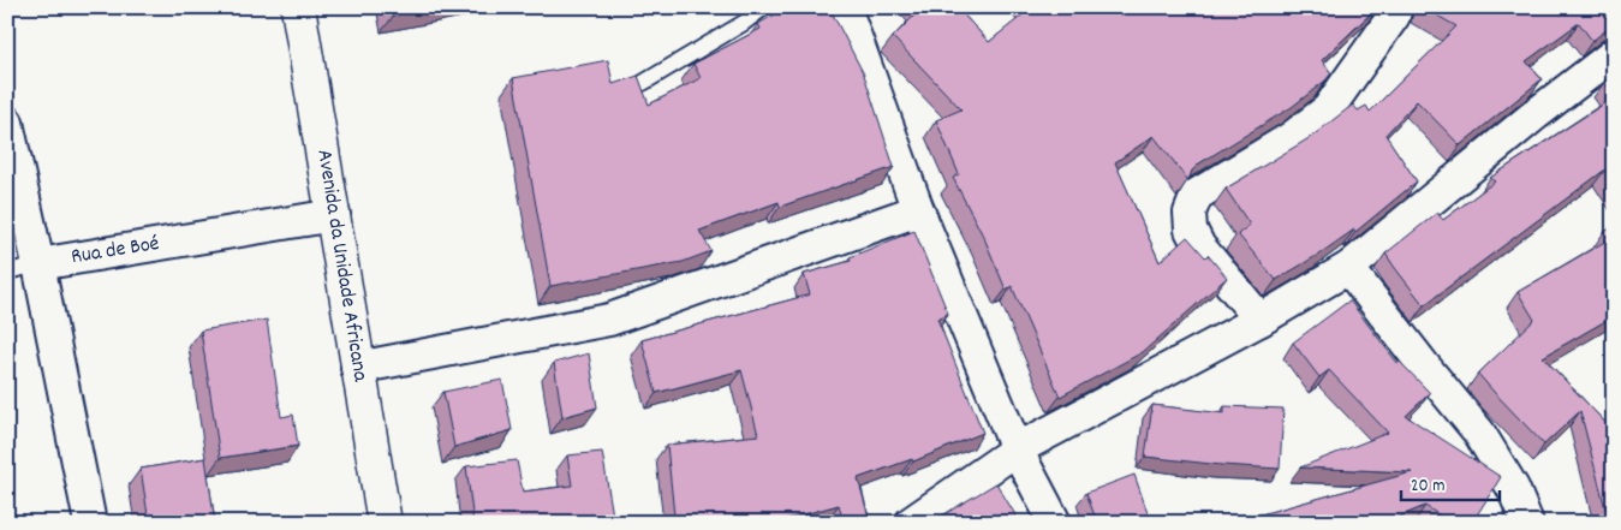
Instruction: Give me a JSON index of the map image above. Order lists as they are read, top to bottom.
{
  "streets": {
    "street": ["Rua de Boé", "Avenida da Unidade Africana"]
  },
  "crossings": [
    ["Rua de Boé", "Avenida da Unidade Africana"]
  ],
  "scale_bar": "20 m"
}
